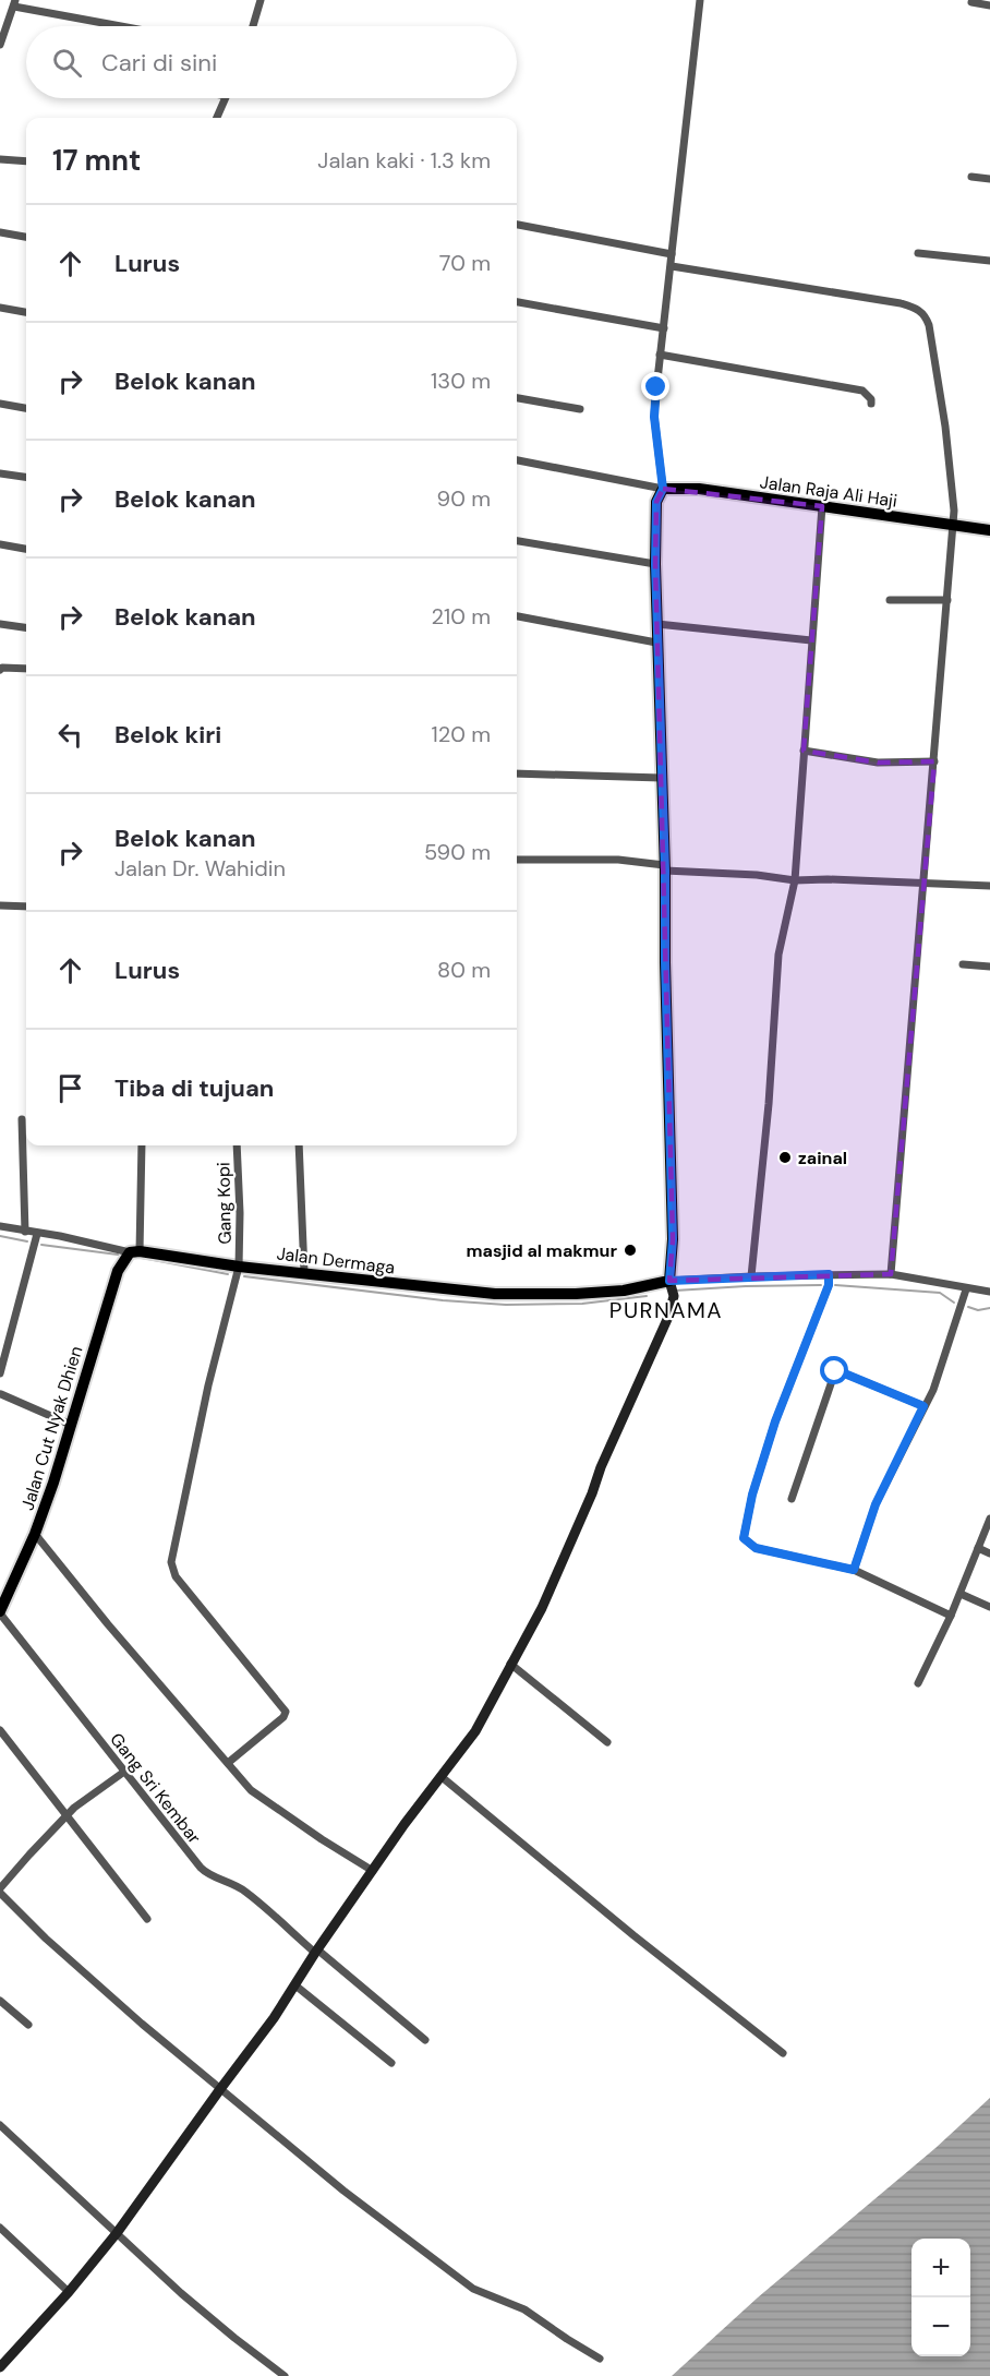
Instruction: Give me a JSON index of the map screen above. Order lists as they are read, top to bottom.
{
  "streets": {
    "main road": ["Jalan Raja Ali Haji", "Jalan Dermaga", "Jalan Cut Nyak Dhien"],
    "street": ["Gang Kopi", "Gang Sri Kembar"]
  },
  "crossings": [
    ["Gang Kopi", "Jalan Dermaga"],
    ["Jalan Dermaga", "Jalan Cut Nyak Dhien"],
    ["Jalan Cut Nyak Dhien", "Gang Sri Kembar"]
  ],
  "districts": ["PURNAMA"],
  "places": ["zainal", "masjid al makmur"],
  "page": {
    "search": "Cari di sini",
    "heading": ["17 mnt", "Jalan kaki · 1.3 km"],
    "list": [
      ["Lurus", "70 m"],
      ["Belok kanan", "130 m"],
      ["Belok kanan", "90 m"],
      ["Belok kanan", "210 m"],
      ["Belok kiri", "120 m"],
      ["Belok kanan", "Jalan Dr. Wahidin", "590 m"],
      ["Lurus", "80 m"],
      "Tiba di tujuan"
    ],
    "map_buttons": ["+", "−"]
  }
}
